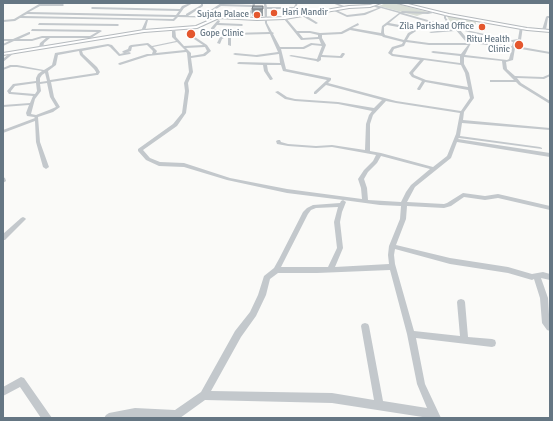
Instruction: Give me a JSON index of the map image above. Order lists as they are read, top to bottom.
{
  "places": [
    "Hari Mandir",
    "Sujata Palace",
    "Zila Parishad Office",
    "Gope Clinic",
    "Ritu Health Clinic"
  ]
}
